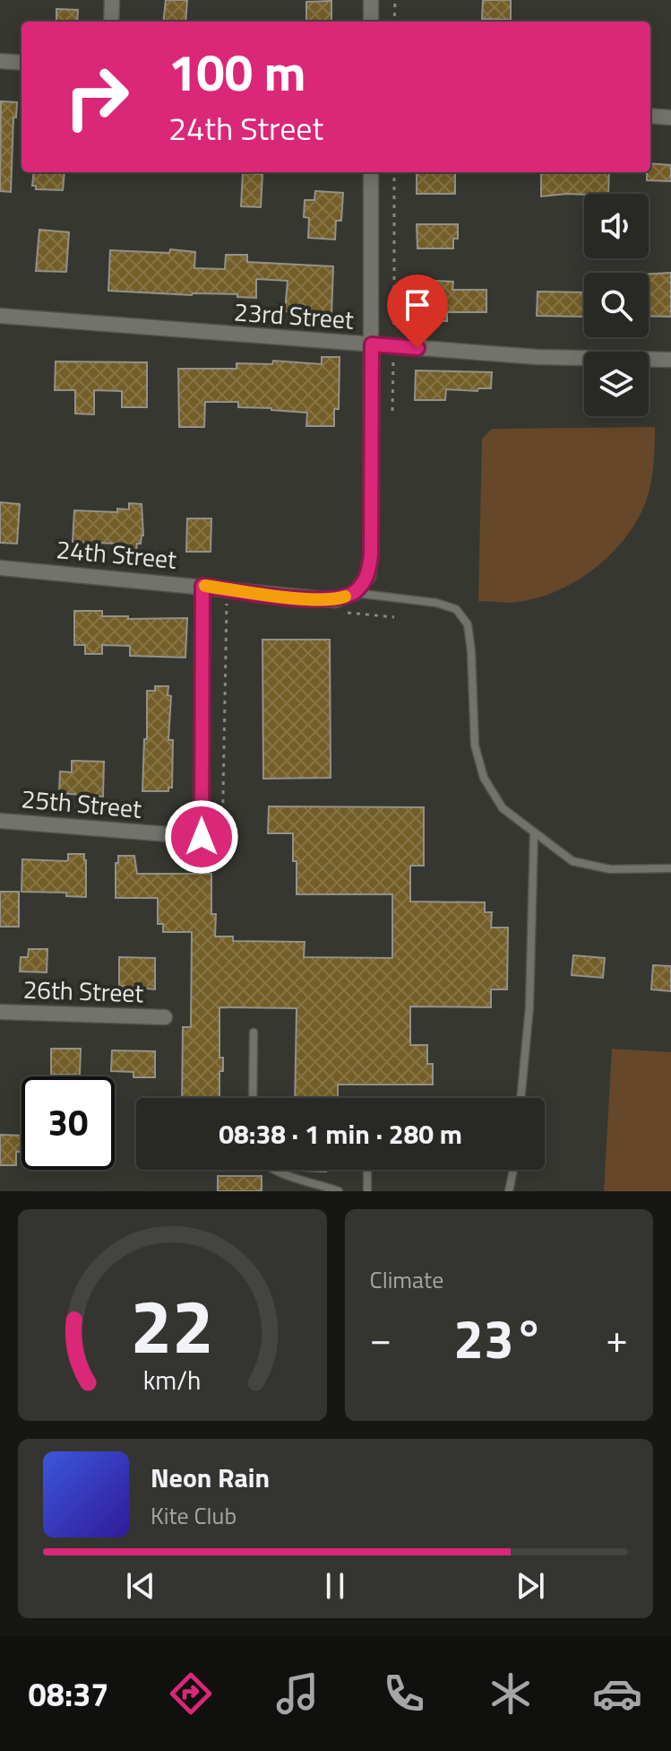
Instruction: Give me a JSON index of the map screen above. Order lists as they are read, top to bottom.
{
  "streets": {
    "street": [
      "23rd Street",
      "24th Street",
      "25th Street",
      "26th Street"
    ]
  },
  "crossings": [
    ["24th Street", "25th Street"]
  ],
  "page": {
    "turn": ["100 m", "24th Street"],
    "limit": "30",
    "trip": "08:38 · 1 min · 280 m",
    "tile": "Climate",
    "heat": ["−", "23°", "+"],
    "song": ["Neon Rain", "Kite Club"],
    "tabs": "08:37",
    "gauge": ["22", "km/h"]
  }
}
